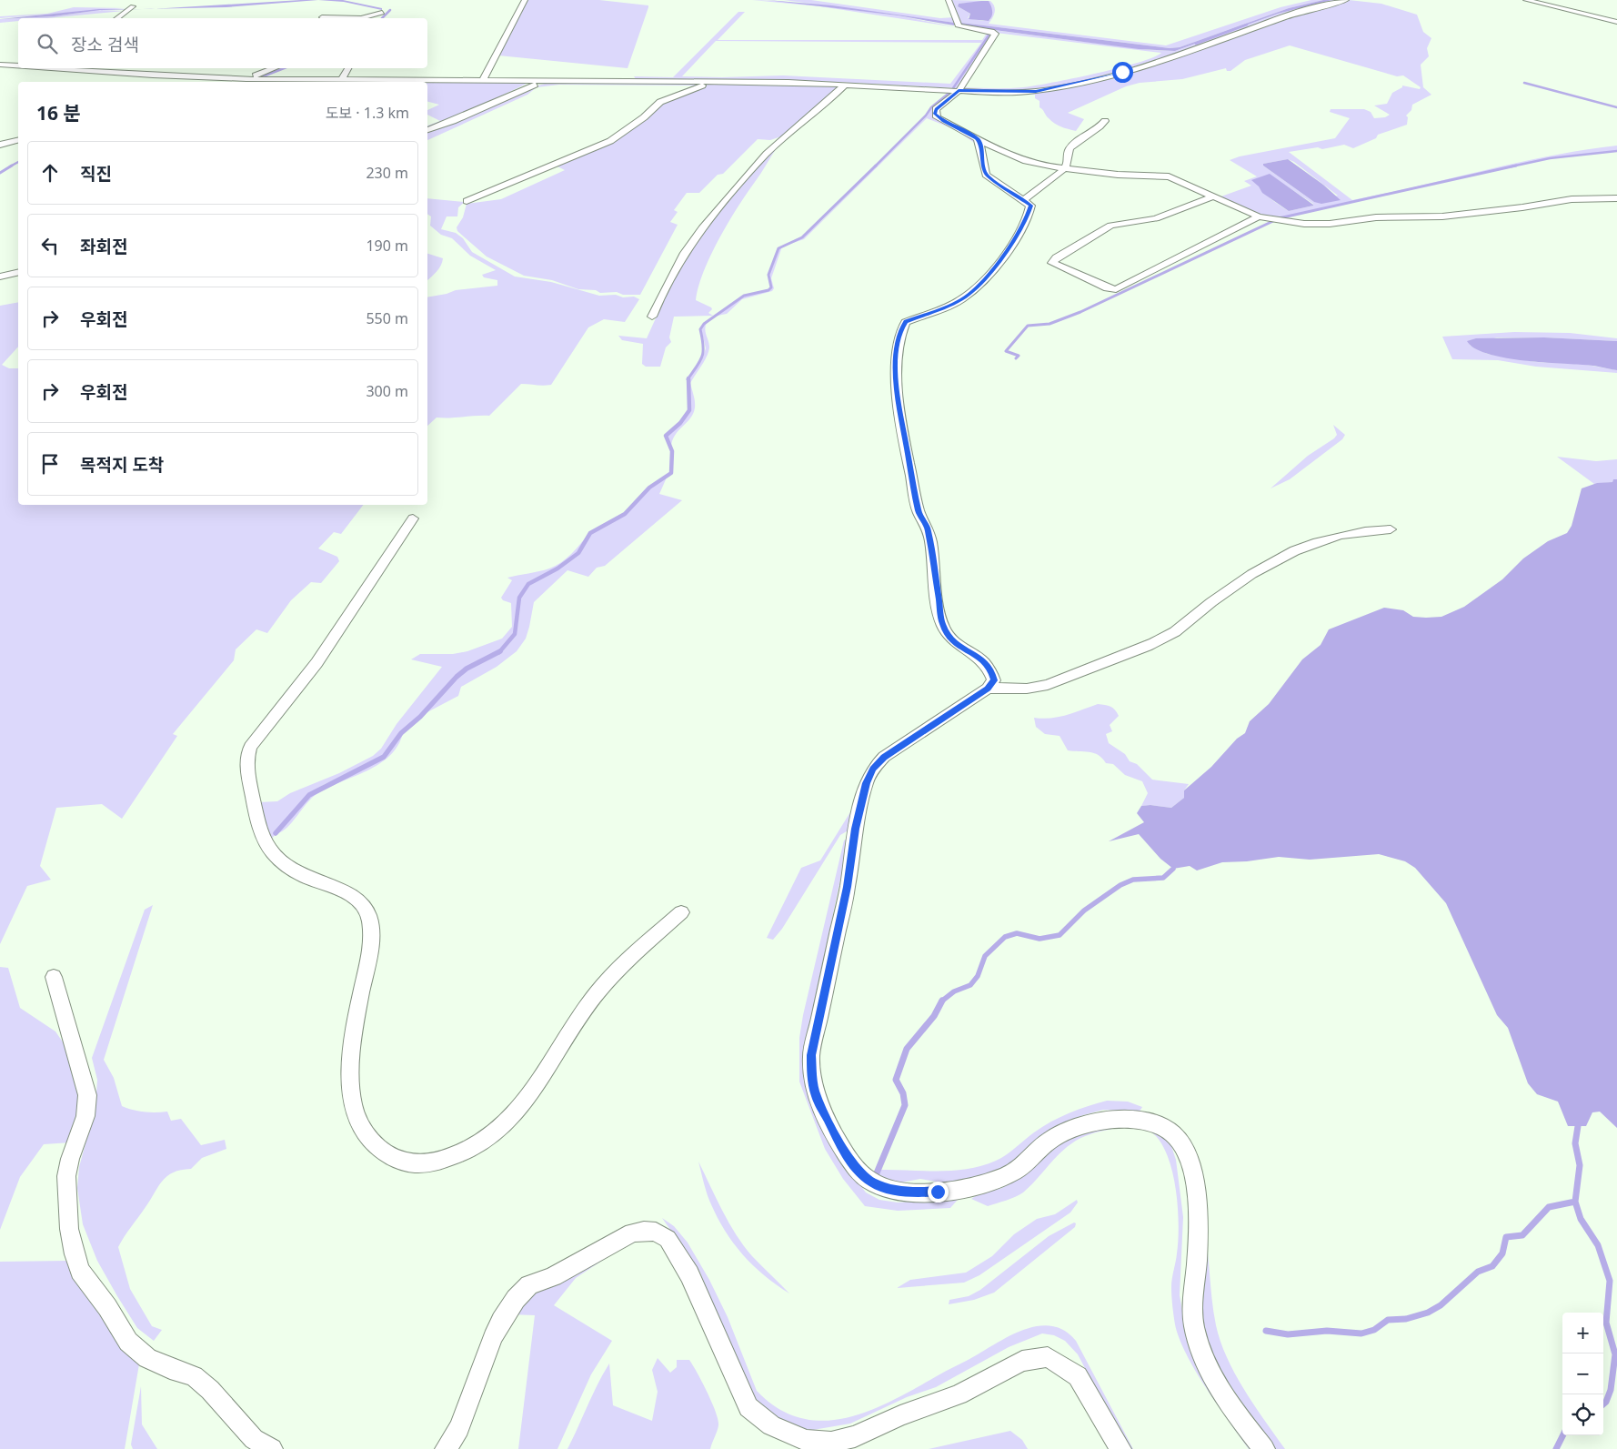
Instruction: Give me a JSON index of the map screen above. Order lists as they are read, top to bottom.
{
  "page": {
    "search": "장소 검색",
    "heading": ["16 분", "도보 · 1.3 km"],
    "list": [
      ["직진", "230 m"],
      ["좌회전", "190 m"],
      ["우회전", "550 m"],
      ["우회전", "300 m"],
      "목적지 도착"
    ],
    "map_buttons": ["+", "−"]
  }
}
